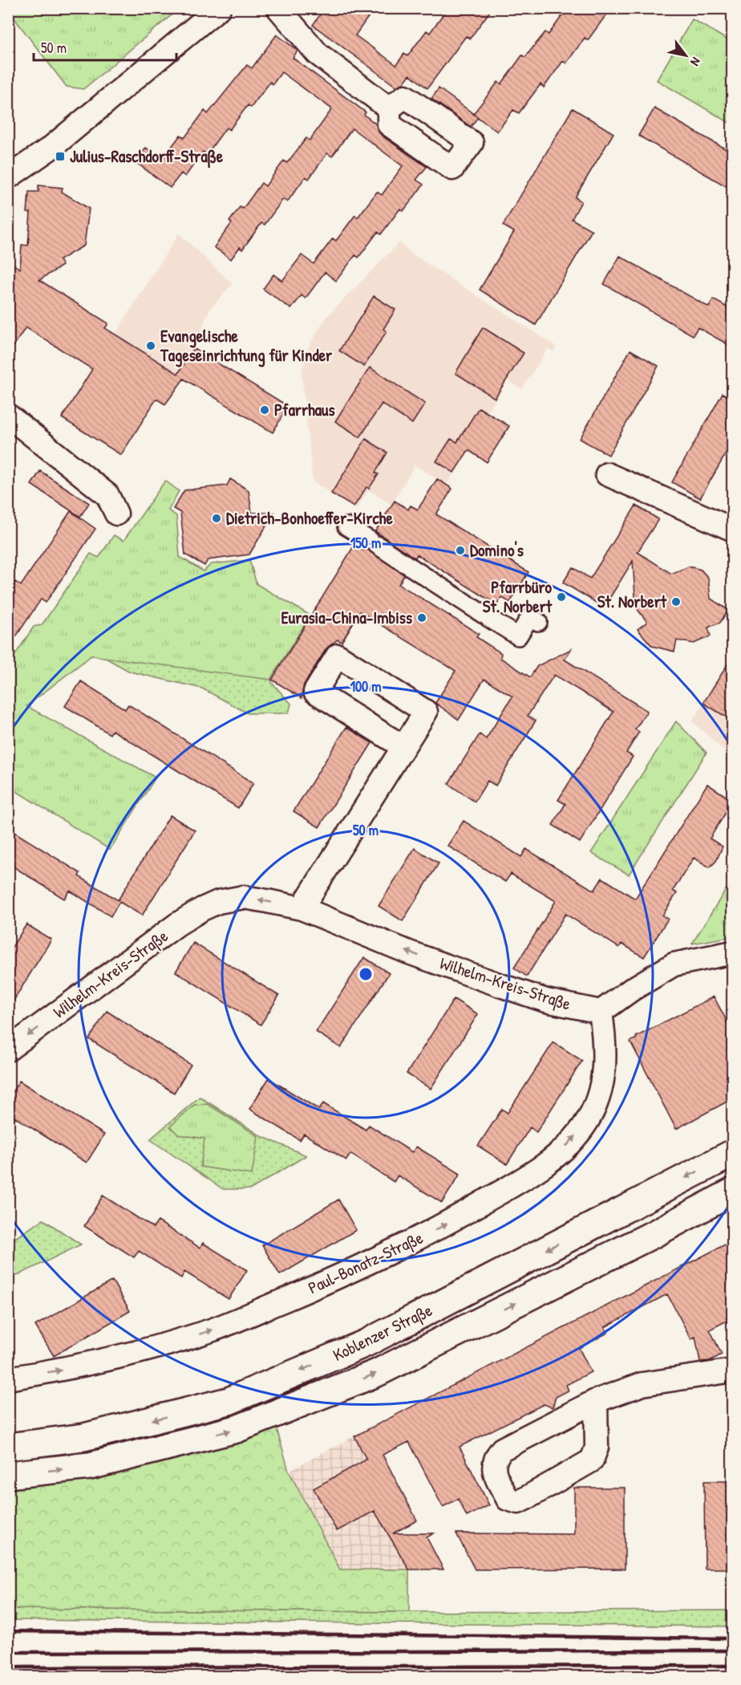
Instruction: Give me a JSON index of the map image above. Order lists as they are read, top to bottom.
{
  "streets": {
    "main road": ["Koblenzer Straße"],
    "street": ["Wilhelm-Kreis-Straße", "Paul-Bonatz-Straße"]
  },
  "crossings": [
    ["Wilhelm-Kreis-Straße", "Paul-Bonatz-Straße"]
  ],
  "one_way": ["Wilhelm-Kreis-Straße", "Paul-Bonatz-Straße"],
  "places": {
    "transit": ["Julius-Raschdorff-Straße"],
    "other": [
      "Evangelische Tageseinrichtung für Kinder",
      "Pfarrhaus",
      "Dietrich-Bonhoeffer-Kirche",
      "Domino's",
      "Pfarrbüro St. Norbert",
      "St. Norbert",
      "Eurasia-China-Imbiss"
    ]
  },
  "scale_bar": "50 m",
  "north": "bottom right",
  "rings": ["150 m", "100 m", "50 m"]
}
